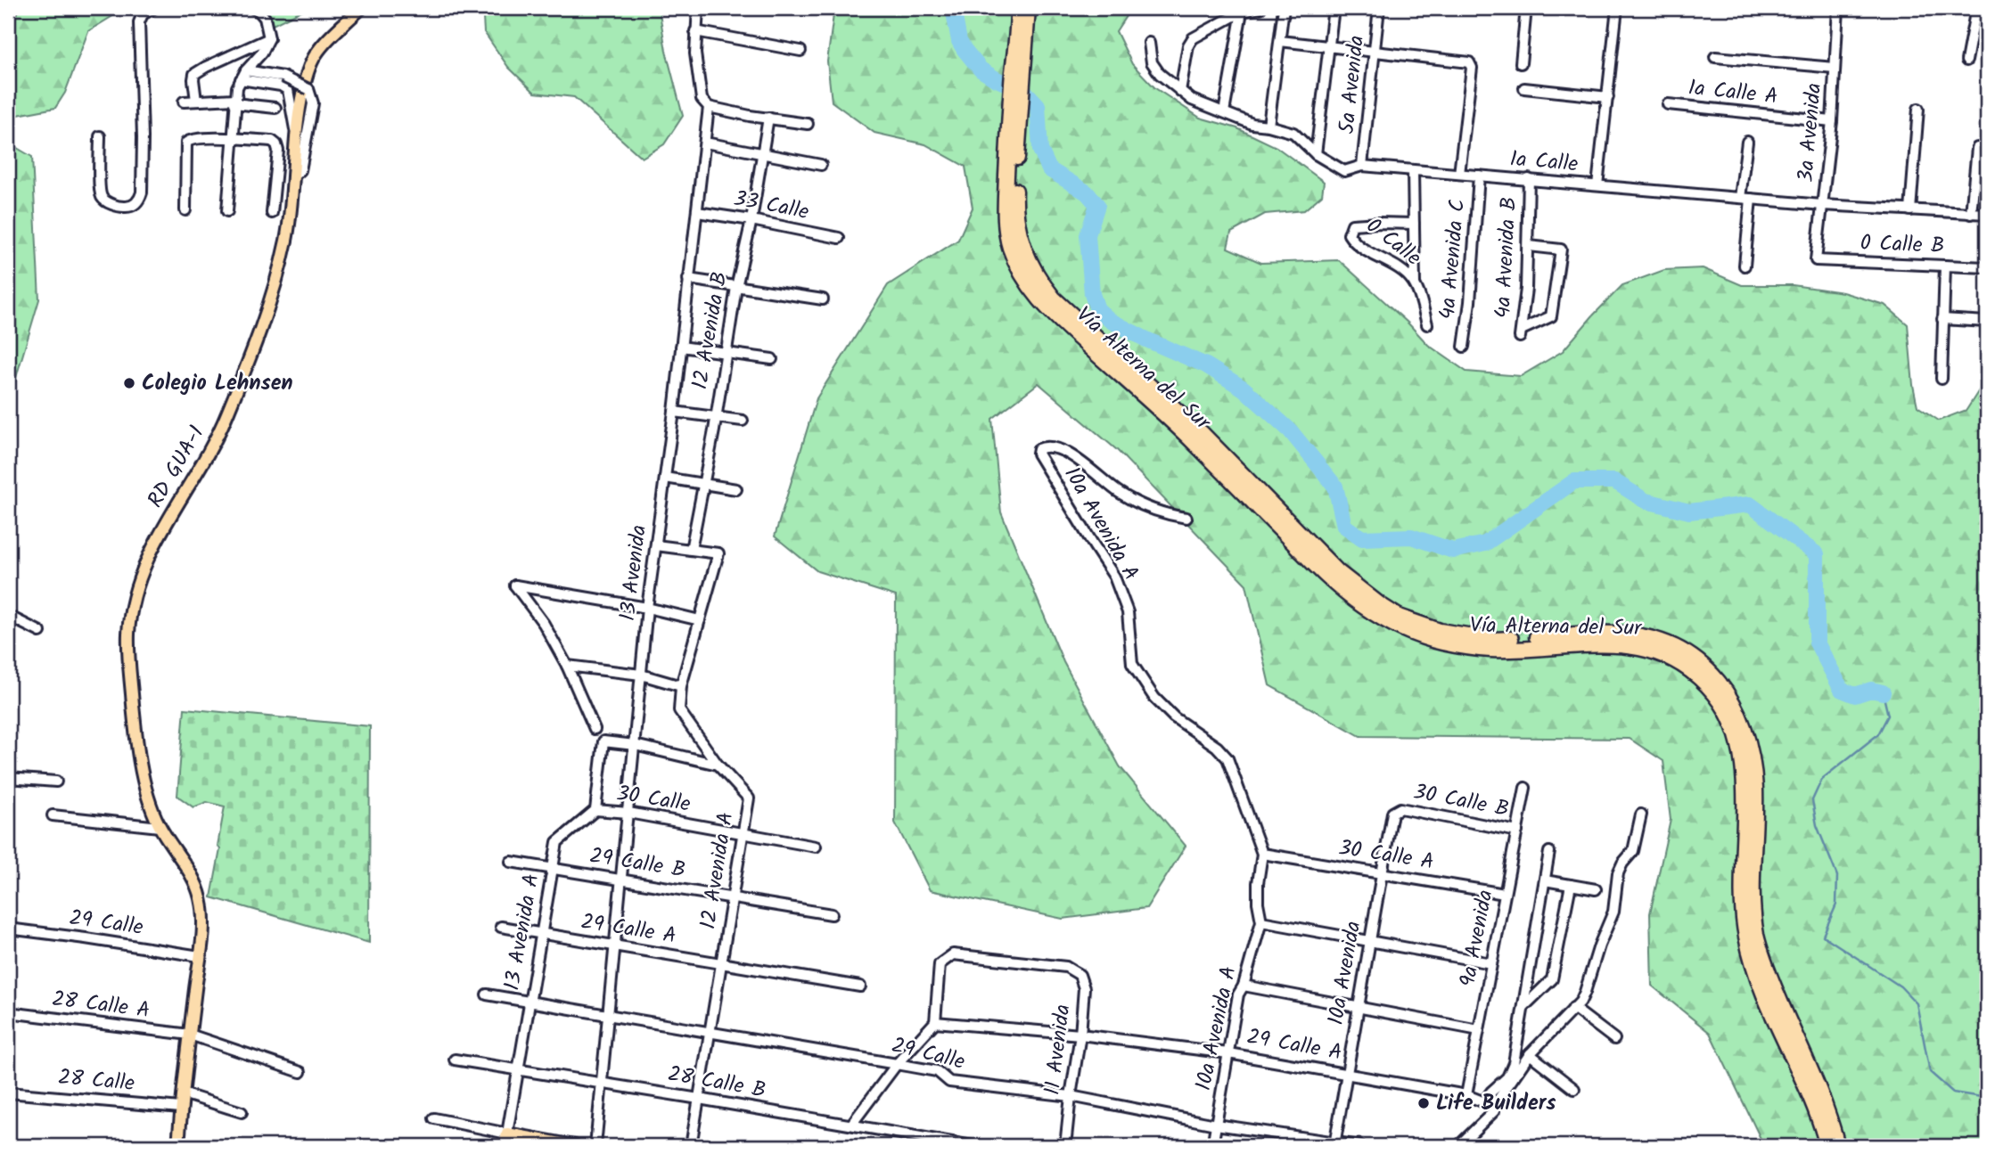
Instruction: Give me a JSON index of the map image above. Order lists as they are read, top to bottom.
{
  "streets": {
    "highway": ["Vía Alterna del Sur"],
    "main road": ["RD GUA-1", "13 Avenida A"],
    "street": [
      "5a Avenida",
      "1a Calle A",
      "3a Avenida",
      "1a Calle",
      "33 Calle",
      "0 Calle",
      "0 Calle B",
      "4a Avenida B",
      "4a Avenida C",
      "12 Avenida B",
      "10a Avenida A",
      "13 Avenida",
      "30 Calle",
      "30 Calle B",
      "30 Calle A",
      "29 Calle B",
      "12 Avenida A",
      "29 Calle",
      "29 Calle A",
      "9a Avenida",
      "10a Avenida",
      "28 Calle A",
      "11 Avenida",
      "28 Calle",
      "28 Calle B"
    ]
  },
  "crossings": [
    ["5a Avenida", "1a Calle"],
    ["1a Calle A", "3a Avenida"],
    ["3a Avenida", "1a Calle"],
    ["3a Avenida", "0 Calle B"],
    ["1a Calle", "4a Avenida B"],
    ["1a Calle", "4a Avenida C"],
    ["33 Calle", "12 Avenida B"],
    ["33 Calle", "13 Avenida"],
    ["12 Avenida B", "12 Avenida A"],
    ["RD GUA-1", "29 Calle"],
    ["RD GUA-1", "28 Calle A"],
    ["RD GUA-1", "28 Calle"],
    ["10a Avenida A", "30 Calle A"],
    ["10a Avenida A", "29 Calle"],
    ["10a Avenida A", "29 Calle A"],
    ["13 Avenida", "30 Calle"],
    ["13 Avenida", "29 Calle B"],
    ["13 Avenida", "29 Calle"],
    ["13 Avenida", "29 Calle A"],
    ["13 Avenida", "28 Calle B"],
    ["30 Calle", "12 Avenida A"],
    ["30 Calle", "13 Avenida A"],
    ["30 Calle B", "9a Avenida"],
    ["30 Calle B", "10a Avenida"],
    ["30 Calle A", "9a Avenida"],
    ["30 Calle A", "10a Avenida"],
    ["29 Calle B", "12 Avenida A"],
    ["29 Calle B", "13 Avenida A"],
    ["12 Avenida A", "29 Calle"],
    ["12 Avenida A", "29 Calle A"],
    ["12 Avenida A", "28 Calle B"],
    ["29 Calle", "13 Avenida A"],
    ["29 Calle", "10a Avenida"],
    ["29 Calle", "11 Avenida"],
    ["29 Calle A", "13 Avenida A"],
    ["29 Calle A", "9a Avenida"],
    ["29 Calle A", "10a Avenida"],
    ["29 Calle A", "11 Avenida"],
    ["13 Avenida A", "28 Calle B"]
  ],
  "places": ["Colegio Lehnsen", "Life Builders"]
}
